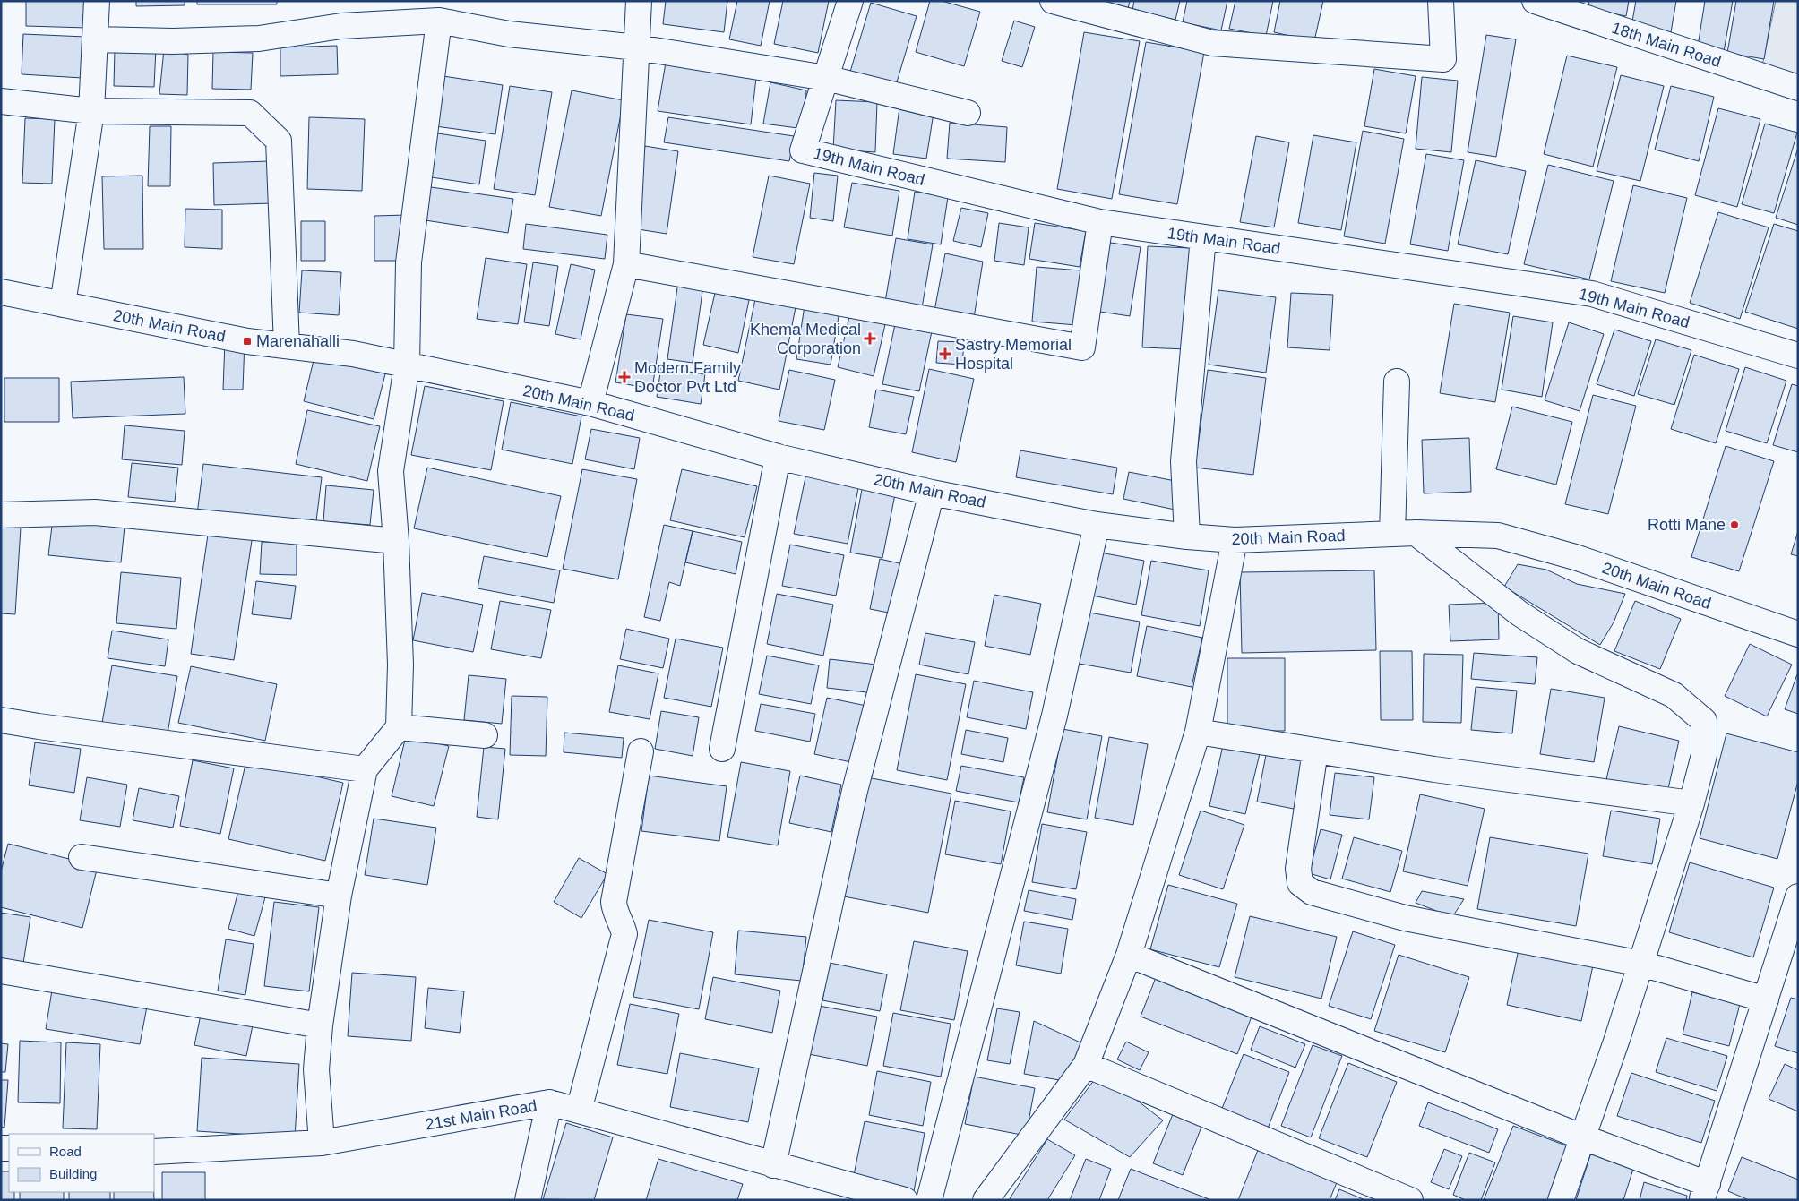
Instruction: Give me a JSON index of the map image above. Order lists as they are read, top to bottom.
{
  "streets": {
    "street": [
      "18th Main Road",
      "19th Main Road",
      "20th Main Road",
      "21st Main Road"
    ]
  },
  "places": {
    "health": ["Khema Medical Corporation", "Sastry Memorial Hospital", "Modern Family Doctor Pvt Ltd"],
    "transit": ["Marenahalli"],
    "other": ["Rotti Mane"]
  },
  "legend": ["Road", "Building"]
}
